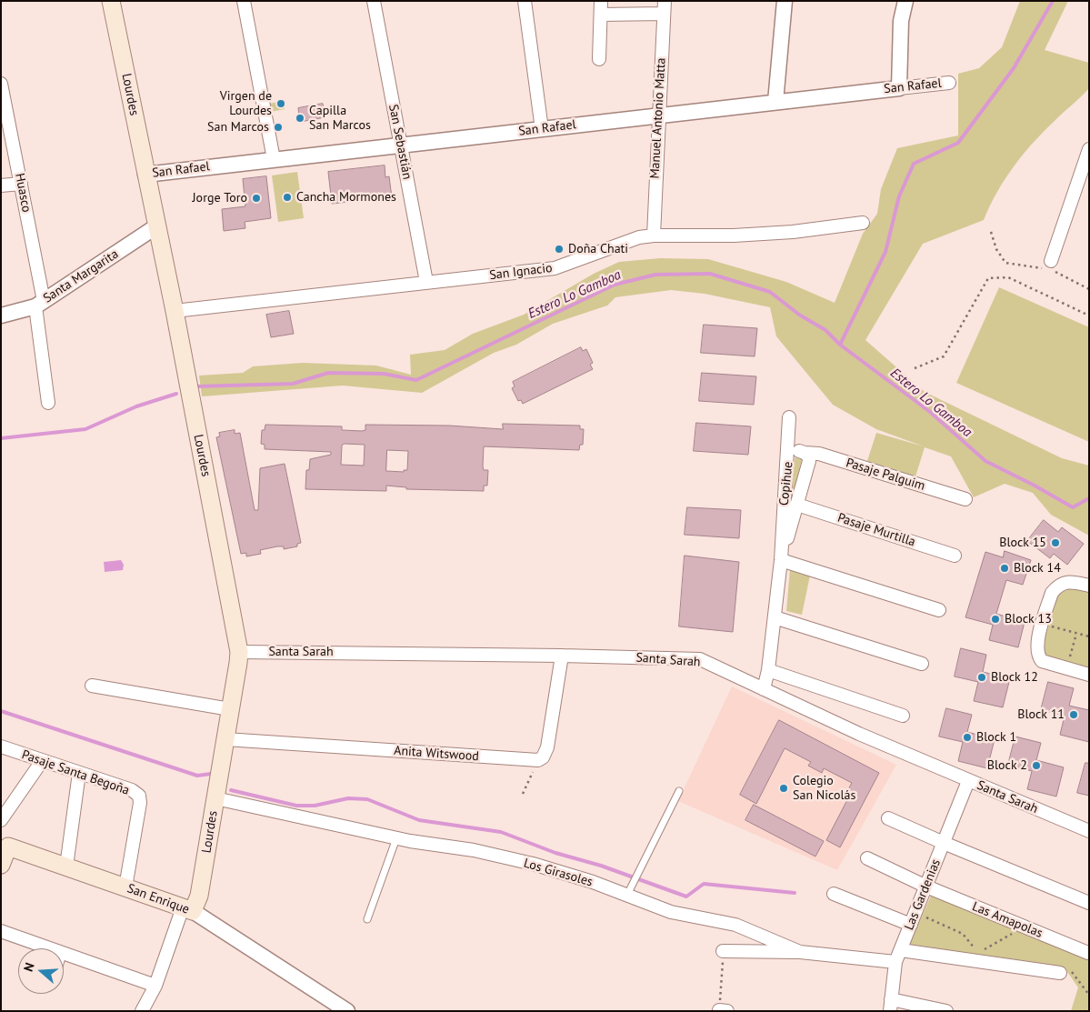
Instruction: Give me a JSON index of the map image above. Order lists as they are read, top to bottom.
{
  "streets": {
    "main road": ["Lourdes", "San Enrique"],
    "street": [
      "San Rafael",
      "Manuel Antonio Matta",
      "San Sebastián",
      "Huasco",
      "San Ignacio",
      "Santa Margarita",
      "Pasaje Palguim",
      "Copihue",
      "Pasaje Murtilla",
      "Santa Sarah",
      "Anita Witswood",
      "Pasaje Santa Begoña",
      "Los Girasoles",
      "Las Gardenias",
      "Las Amapolas"
    ]
  },
  "crossings": [
    ["San Rafael", "Lourdes"],
    ["San Rafael", "Manuel Antonio Matta"],
    ["San Rafael", "San Sebastián"],
    ["Lourdes", "San Ignacio"],
    ["Lourdes", "Santa Margarita"],
    ["Lourdes", "Santa Sarah"],
    ["Lourdes", "Anita Witswood"],
    ["Lourdes", "Los Girasoles"],
    ["Lourdes", "San Enrique"],
    ["Manuel Antonio Matta", "San Ignacio"],
    ["San Sebastián", "San Ignacio"],
    ["Huasco", "Santa Margarita"],
    ["Pasaje Palguim", "Copihue"],
    ["Copihue", "Pasaje Murtilla"],
    ["Copihue", "Santa Sarah"],
    ["Santa Sarah", "Las Gardenias"],
    ["Pasaje Santa Begoña", "San Enrique"],
    ["Los Girasoles", "Las Gardenias"],
    ["Las Gardenias", "Las Amapolas"]
  ],
  "water": ["Estero Lo Gamboa"],
  "places": [
    "Virgen de Lourdes",
    "Capilla San Marcos",
    "San Marcos",
    "Cancha Mormones",
    "Jorge Toro",
    "Doña Chati",
    "Block 15",
    "Block 14",
    "Block 13",
    "Block 12",
    "Block 11",
    "Block 1",
    "Block 2",
    "Colegio San Nicolás"
  ],
  "north": "left"
}
